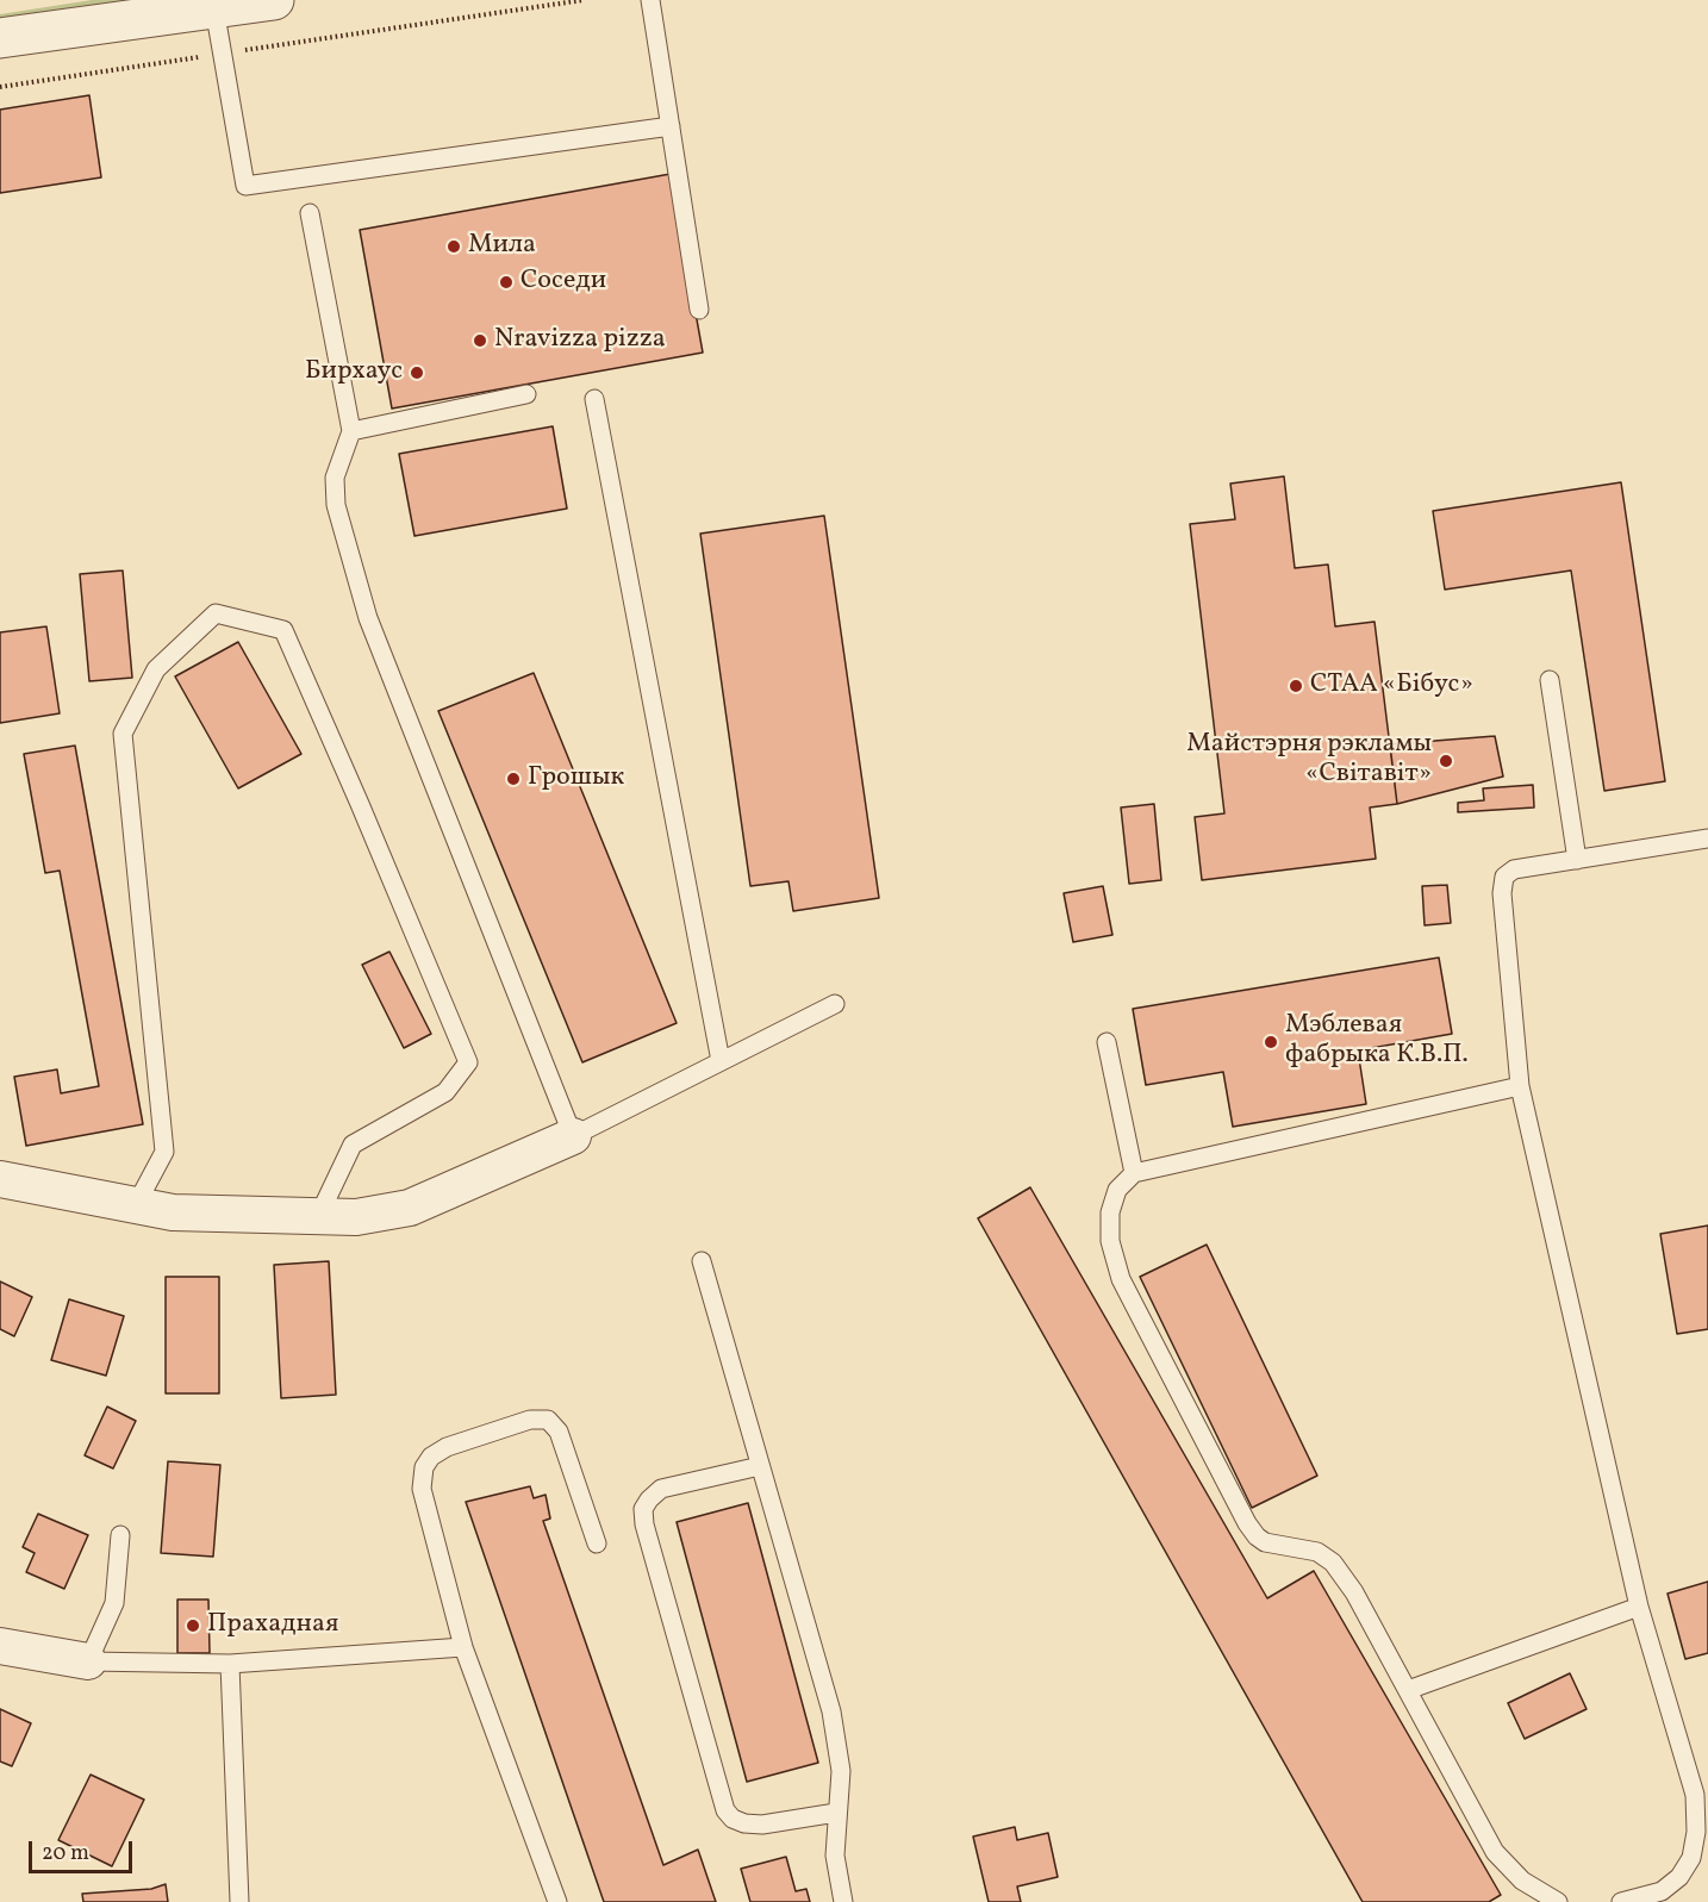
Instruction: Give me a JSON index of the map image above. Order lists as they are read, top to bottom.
{
  "places": [
    "Мила",
    "Соседи",
    "Nravizza pizza",
    "Бирхаус",
    "СТАА «Бібус»",
    "Майстэрня рэкламы «Світавіт»",
    "Грошык",
    "Мэблевая фабрыка К.В.П.",
    "Прахадная"
  ],
  "scale_bar": "20 m"
}
